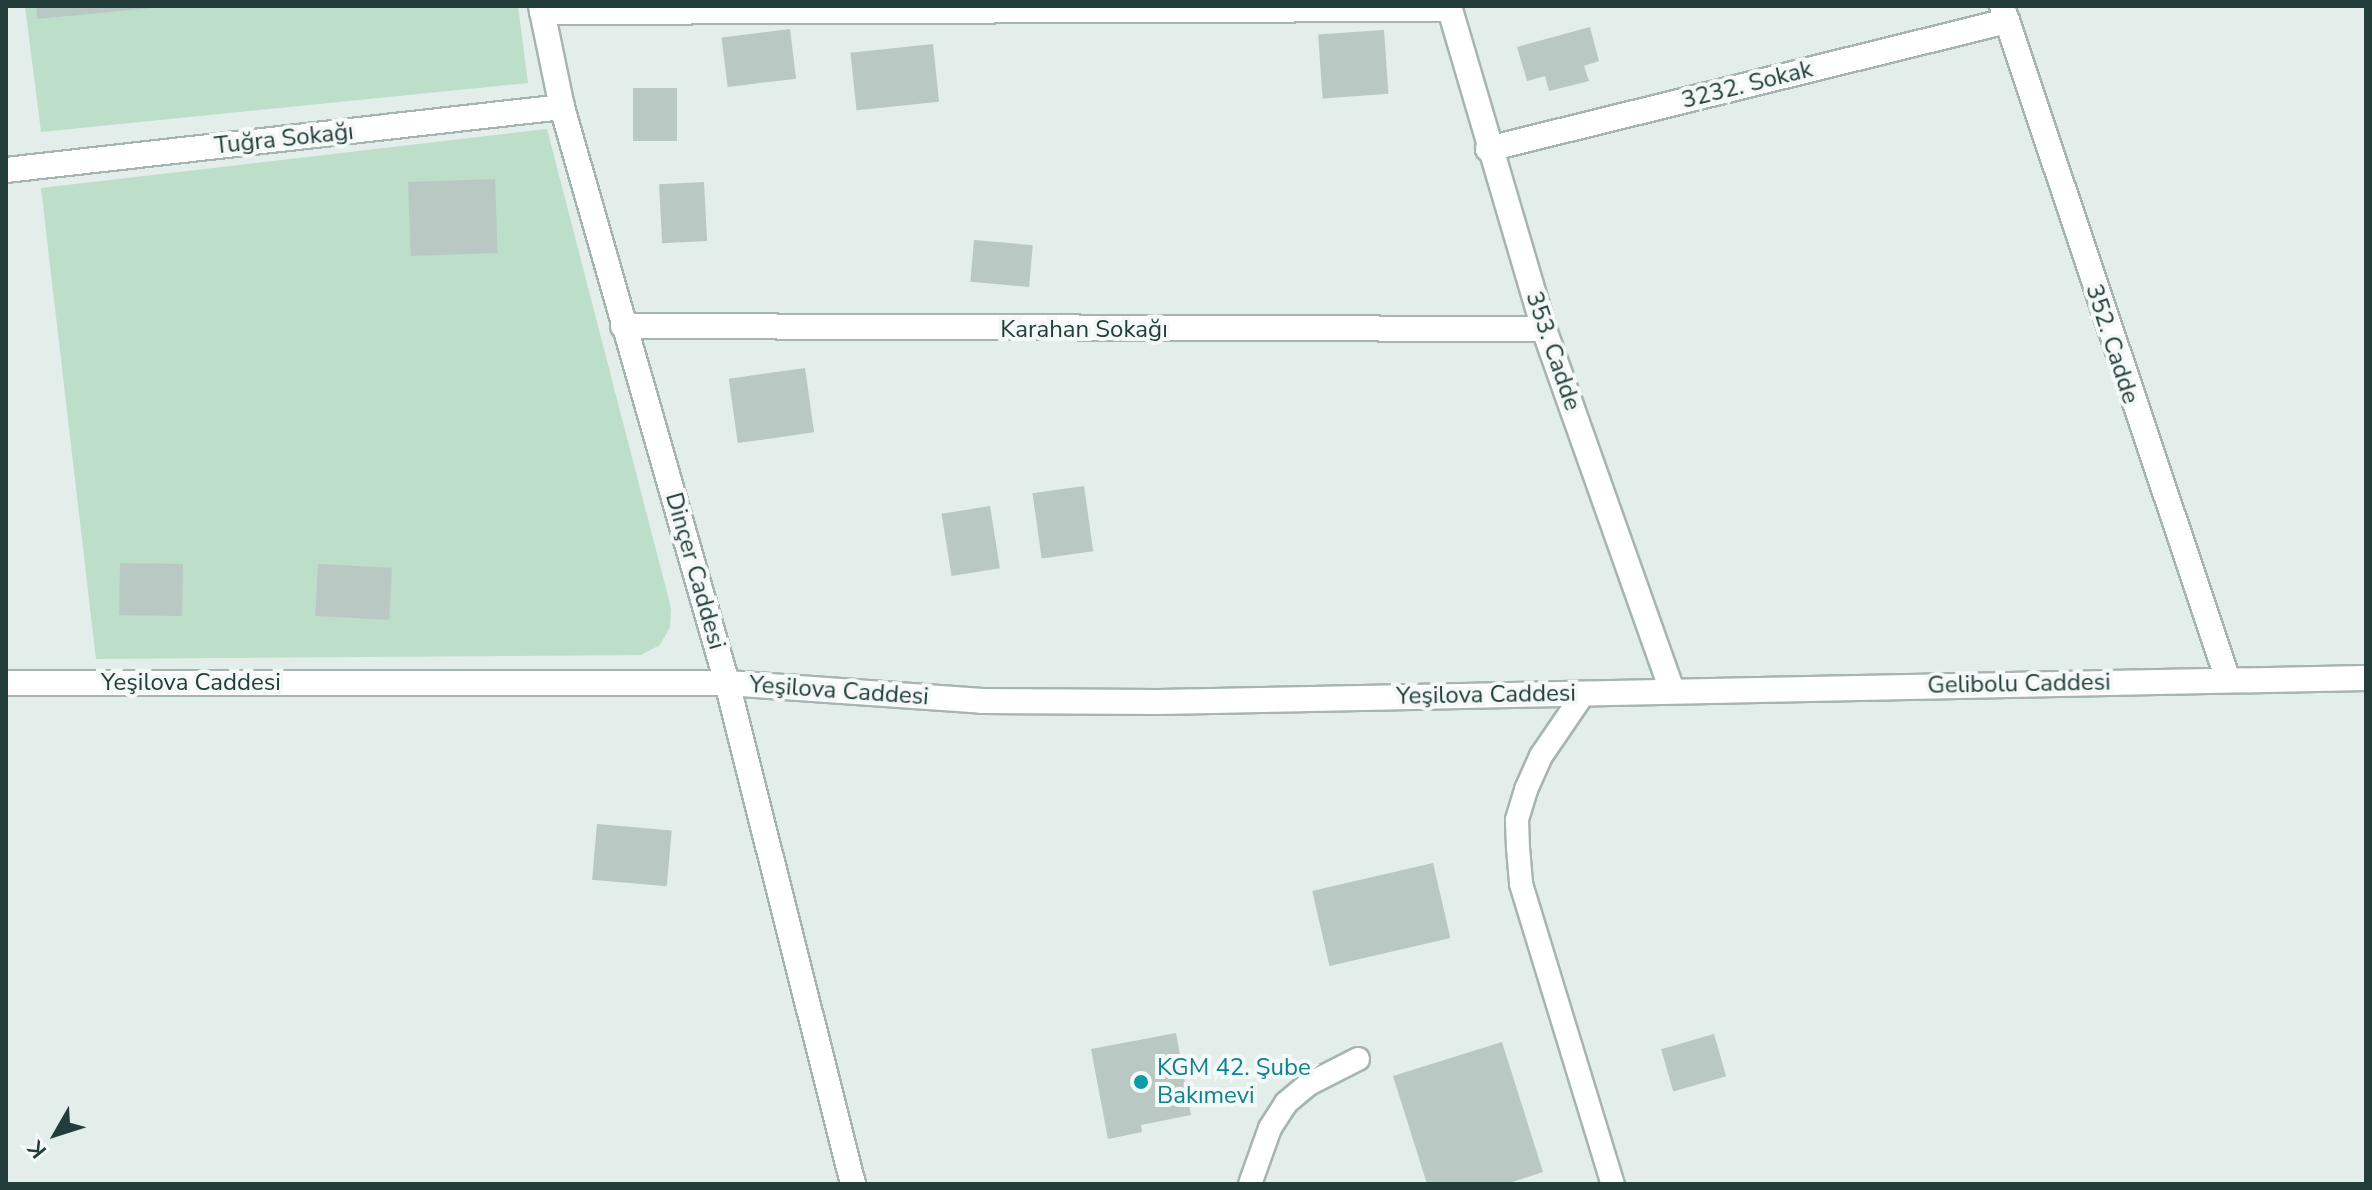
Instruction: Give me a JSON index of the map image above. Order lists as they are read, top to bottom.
{
  "streets": {
    "street": [
      "3232. Sokak",
      "Tuğra Sokağı",
      "Karahan Sokağı",
      "352. Cadde",
      "353. Cadde",
      "Dinçer Caddesi",
      "Yeşilova Caddesi",
      "Gelibolu Caddesi"
    ]
  },
  "crossings": [
    ["3232. Sokak", "352. Cadde"],
    ["3232. Sokak", "353. Cadde"],
    ["Tuğra Sokağı", "Dinçer Caddesi"],
    ["Karahan Sokağı", "353. Cadde"],
    ["Karahan Sokağı", "Dinçer Caddesi"],
    ["352. Cadde", "Gelibolu Caddesi"],
    ["353. Cadde", "Yeşilova Caddesi"],
    ["353. Cadde", "Gelibolu Caddesi"],
    ["Dinçer Caddesi", "Yeşilova Caddesi"],
    ["Yeşilova Caddesi", "Gelibolu Caddesi"]
  ],
  "places": ["KGM 42. Şube Bakımevi"],
  "north": "bottom left"
}
